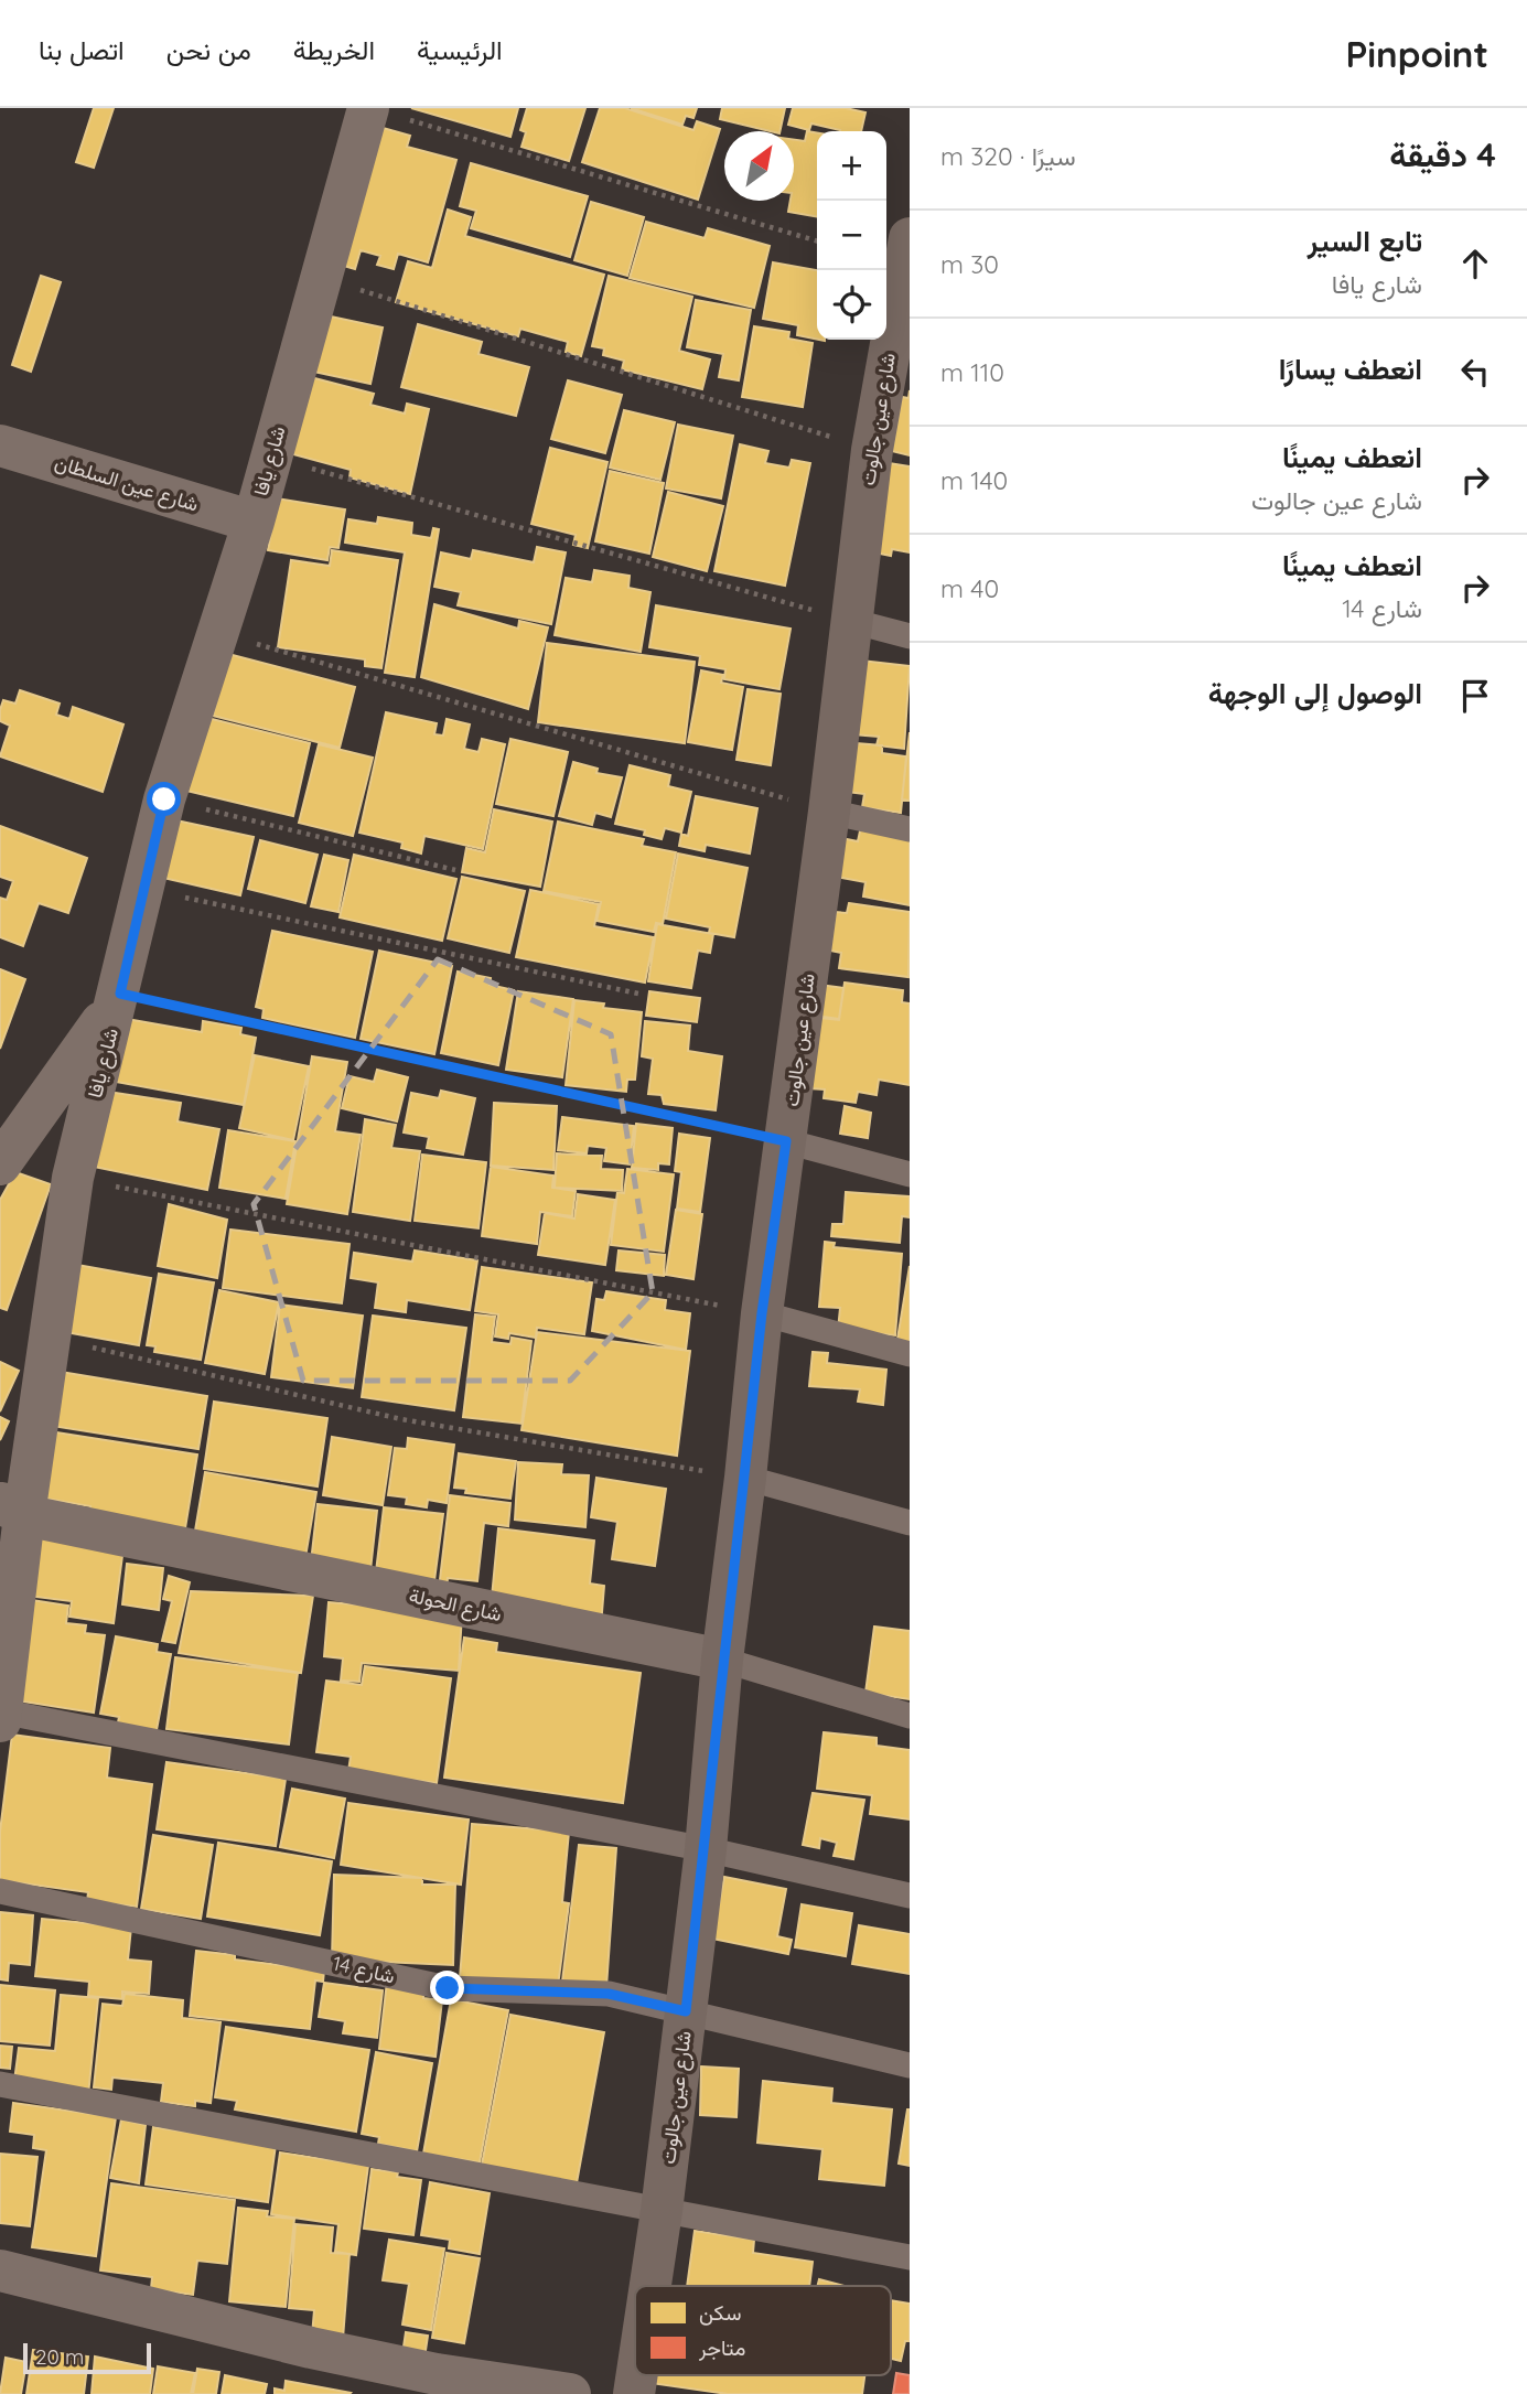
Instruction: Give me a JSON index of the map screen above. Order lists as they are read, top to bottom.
{
  "streets": {
    "street": [
      "شارع عين جالوت",
      "شارع يافا",
      "شارع عين السلطان",
      "شارع الحولة"
    ],
    "lane": ["شارع 14"]
  },
  "crossings": [
    ["شارع عين جالوت", "شارع الحولة"],
    ["شارع عين جالوت", "شارع 14"],
    ["شارع يافا", "شارع عين السلطان"],
    ["شارع يافا", "شارع الحولة"]
  ],
  "legend": ["سكن", "متاجر"],
  "scale_bar": "20 m",
  "north": "top right",
  "page": {
    "header": "Pinpoint",
    "nav": [
      "الرئيسية",
      "الخريطة",
      "من نحن",
      "اتصل بنا"
    ],
    "heading": ["4 دقيقة", "سيرًا · 320 m"],
    "map_buttons": ["+", "−"],
    "list": [
      ["تابع السير", "شارع يافا", "30 m"],
      ["انعطف يسارًا", "110 m"],
      ["انعطف يمينًا", "شارع عين جالوت", "140 m"],
      ["انعطف يمينًا", "شارع 14", "40 m"],
      "الوصول إلى الوجهة"
    ],
    "scale": "20 m"
  }
}
